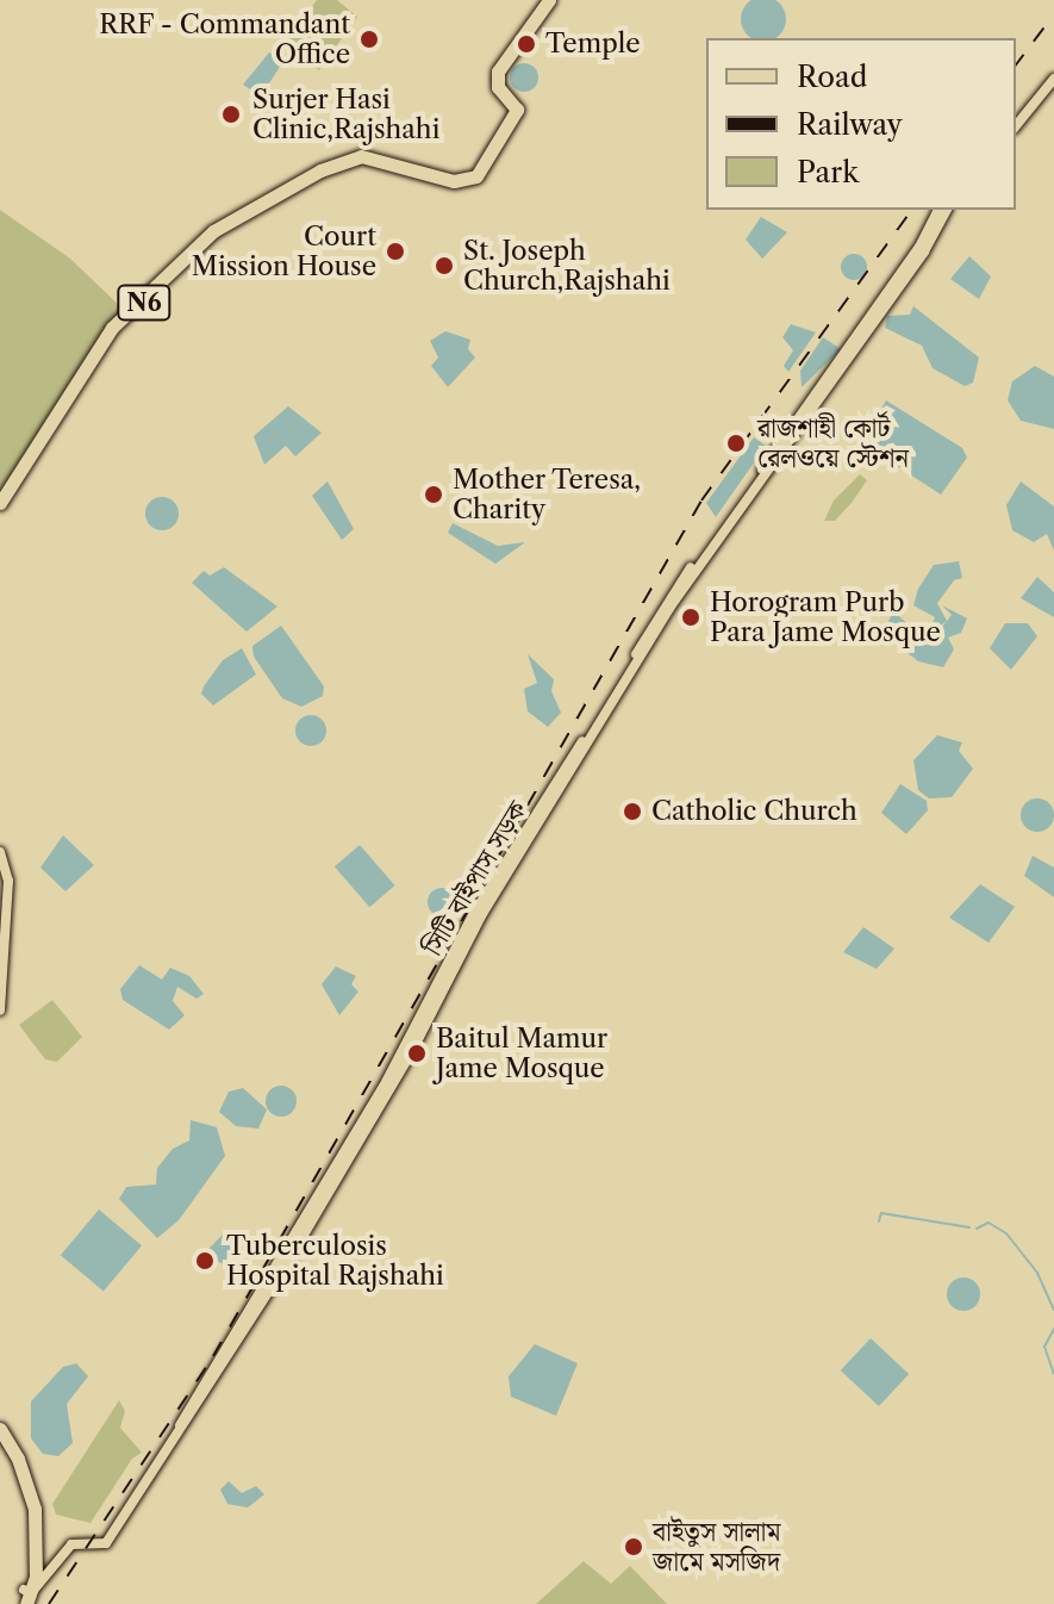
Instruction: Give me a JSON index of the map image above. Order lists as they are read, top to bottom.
{
  "streets": {
    "highway": ["N6"],
    "main road": ["সিটি বাইপাস সড়ক"]
  },
  "places": [
    "RRF - Commandant Office",
    "Temple",
    "Surjer Hasi Clinic,Rajshahi",
    "Court Mission House",
    "St. Joseph Church,Rajshahi",
    "রাজশাহী কোর্ট রেলওয়ে স্টেশন",
    "Mother Teresa, Charity",
    "Horogram Purb Para Jame Mosque",
    "Catholic Church",
    "Baitul Mamur Jame Mosque",
    "Tuberculosis Hospital Rajshahi",
    "বাইতুস সালাম জামে মসজিদ"
  ],
  "legend": ["Road", "Railway", "Park"]
}
